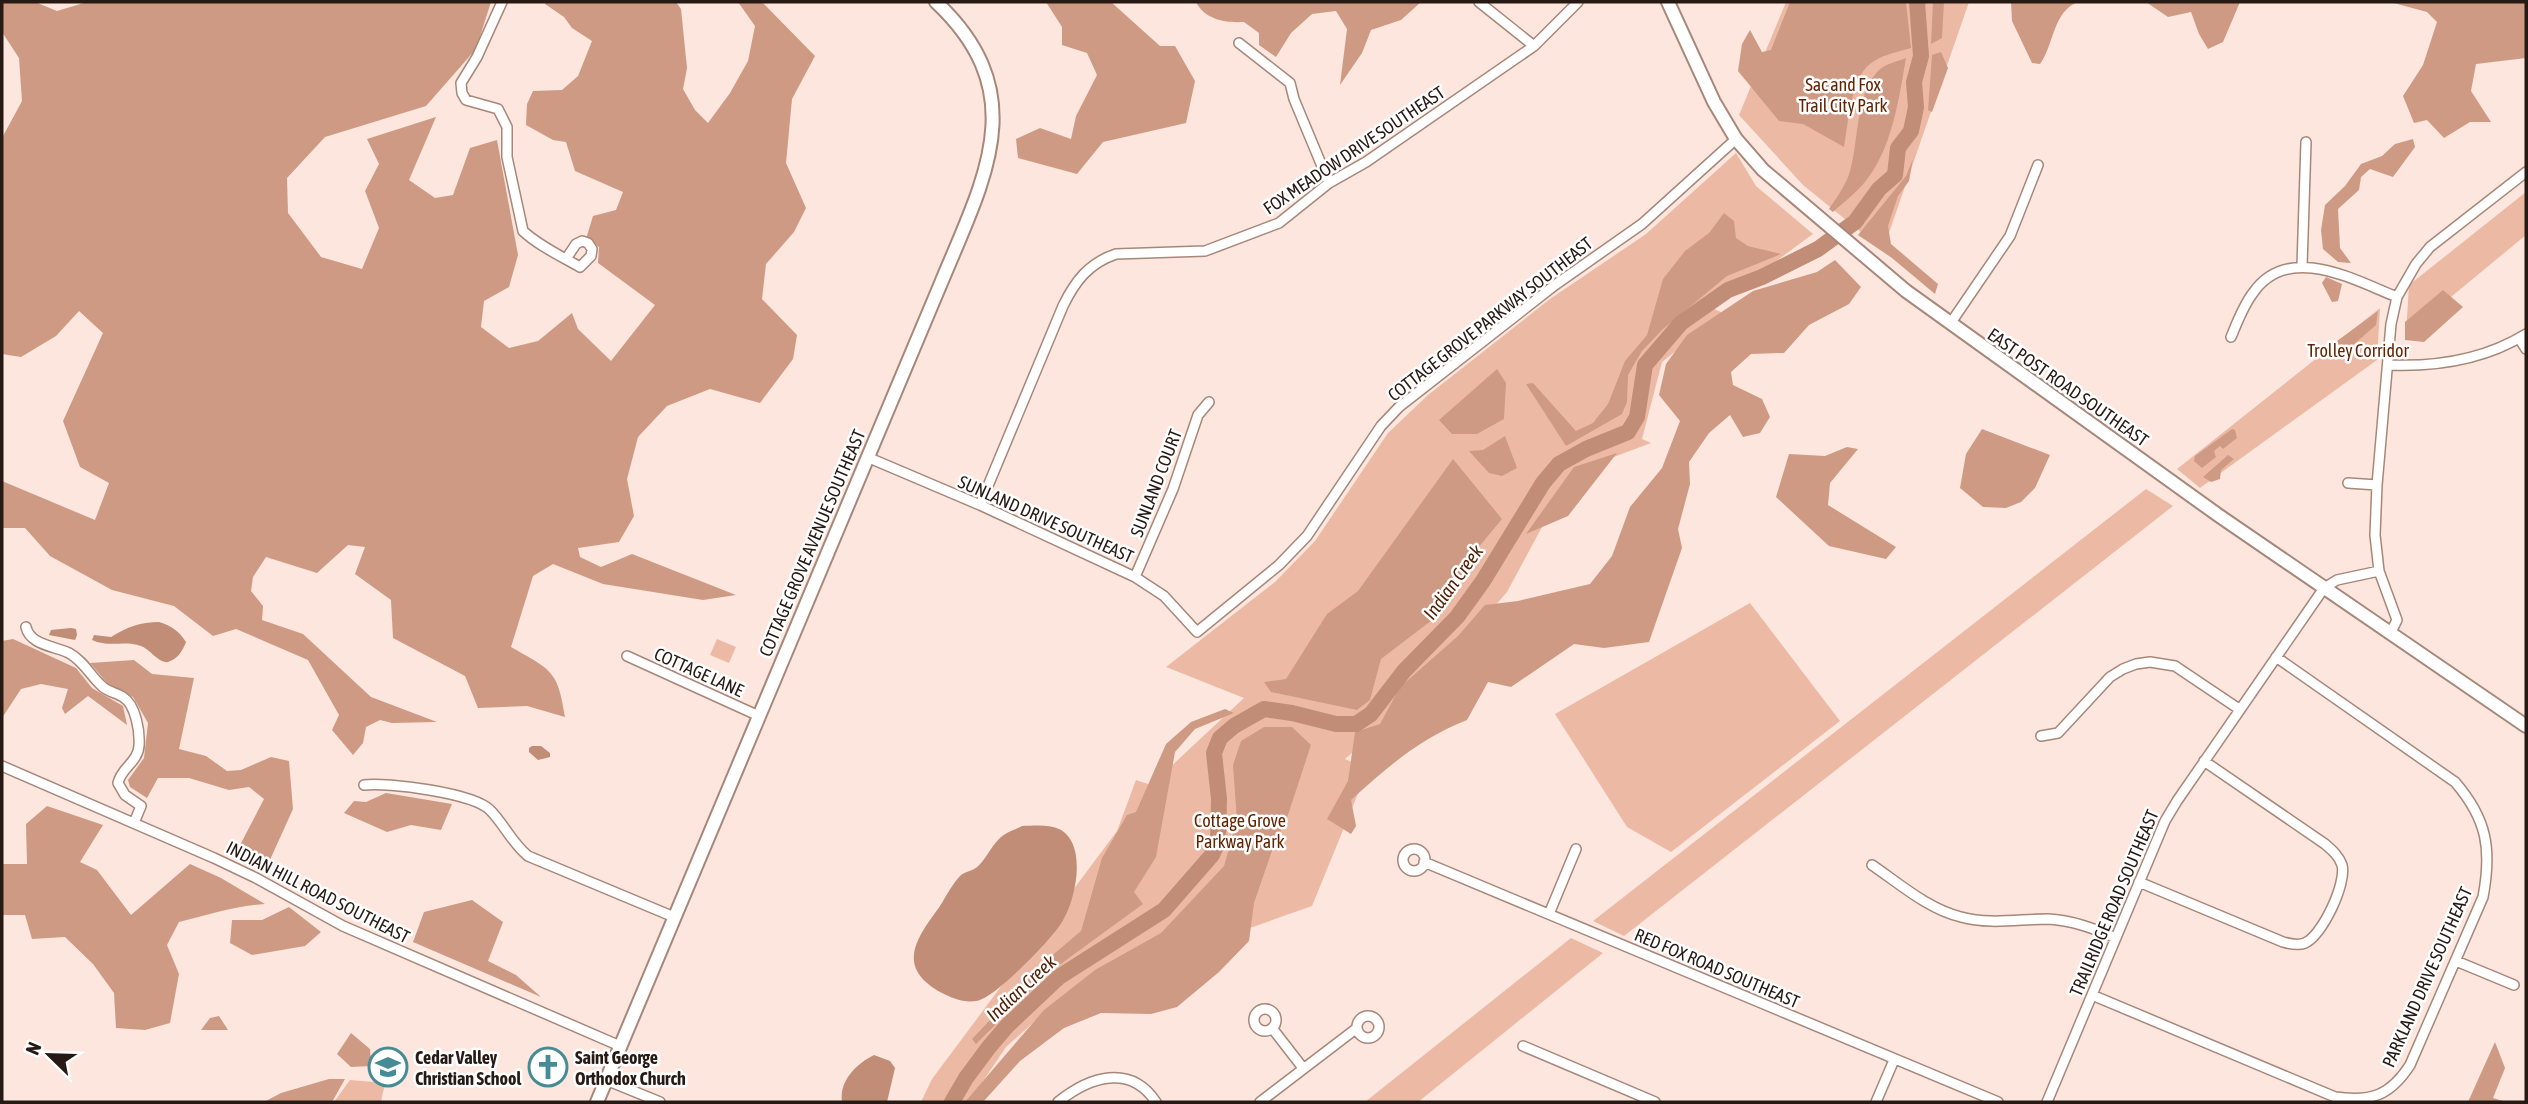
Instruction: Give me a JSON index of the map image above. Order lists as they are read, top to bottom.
{
  "streets": {
    "main road": ["EAST POST ROAD SOUTHEAST", "COTTAGE GROVE AVENUE SOUTHEAST"],
    "street": [
      "FOX MEADOW DRIVE SOUTHEAST",
      "COTTAGE GROVE PARKWAY SOUTHEAST",
      "SUNLAND COURT",
      "SUNLAND DRIVE SOUTHEAST",
      "COTTAGE LANE",
      "INDIAN HILL ROAD SOUTHEAST",
      "TRAILRIDGE ROAD SOUTHEAST",
      "RED FOX ROAD SOUTHEAST",
      "PARKLAND DRIVE SOUTHEAST"
    ]
  },
  "crossings": [
    ["FOX MEADOW DRIVE SOUTHEAST", "SUNLAND DRIVE SOUTHEAST"],
    ["COTTAGE GROVE PARKWAY SOUTHEAST", "EAST POST ROAD SOUTHEAST"],
    ["COTTAGE GROVE PARKWAY SOUTHEAST", "SUNLAND DRIVE SOUTHEAST"],
    ["EAST POST ROAD SOUTHEAST", "TRAILRIDGE ROAD SOUTHEAST"],
    ["SUNLAND COURT", "SUNLAND DRIVE SOUTHEAST"],
    ["SUNLAND DRIVE SOUTHEAST", "COTTAGE GROVE AVENUE SOUTHEAST"],
    ["COTTAGE GROVE AVENUE SOUTHEAST", "COTTAGE LANE"],
    ["COTTAGE GROVE AVENUE SOUTHEAST", "INDIAN HILL ROAD SOUTHEAST"],
    ["TRAILRIDGE ROAD SOUTHEAST", "PARKLAND DRIVE SOUTHEAST"]
  ],
  "water": ["Indian Creek"],
  "parks": ["Sac and Fox Trail City Park", "Trolley Corridor", "Cottage Grove Parkway Park"],
  "places": {
    "school or university": ["Cedar Valley Christian School"],
    "church": ["Saint George Orthodox Church"]
  },
  "north": "top left"
}
